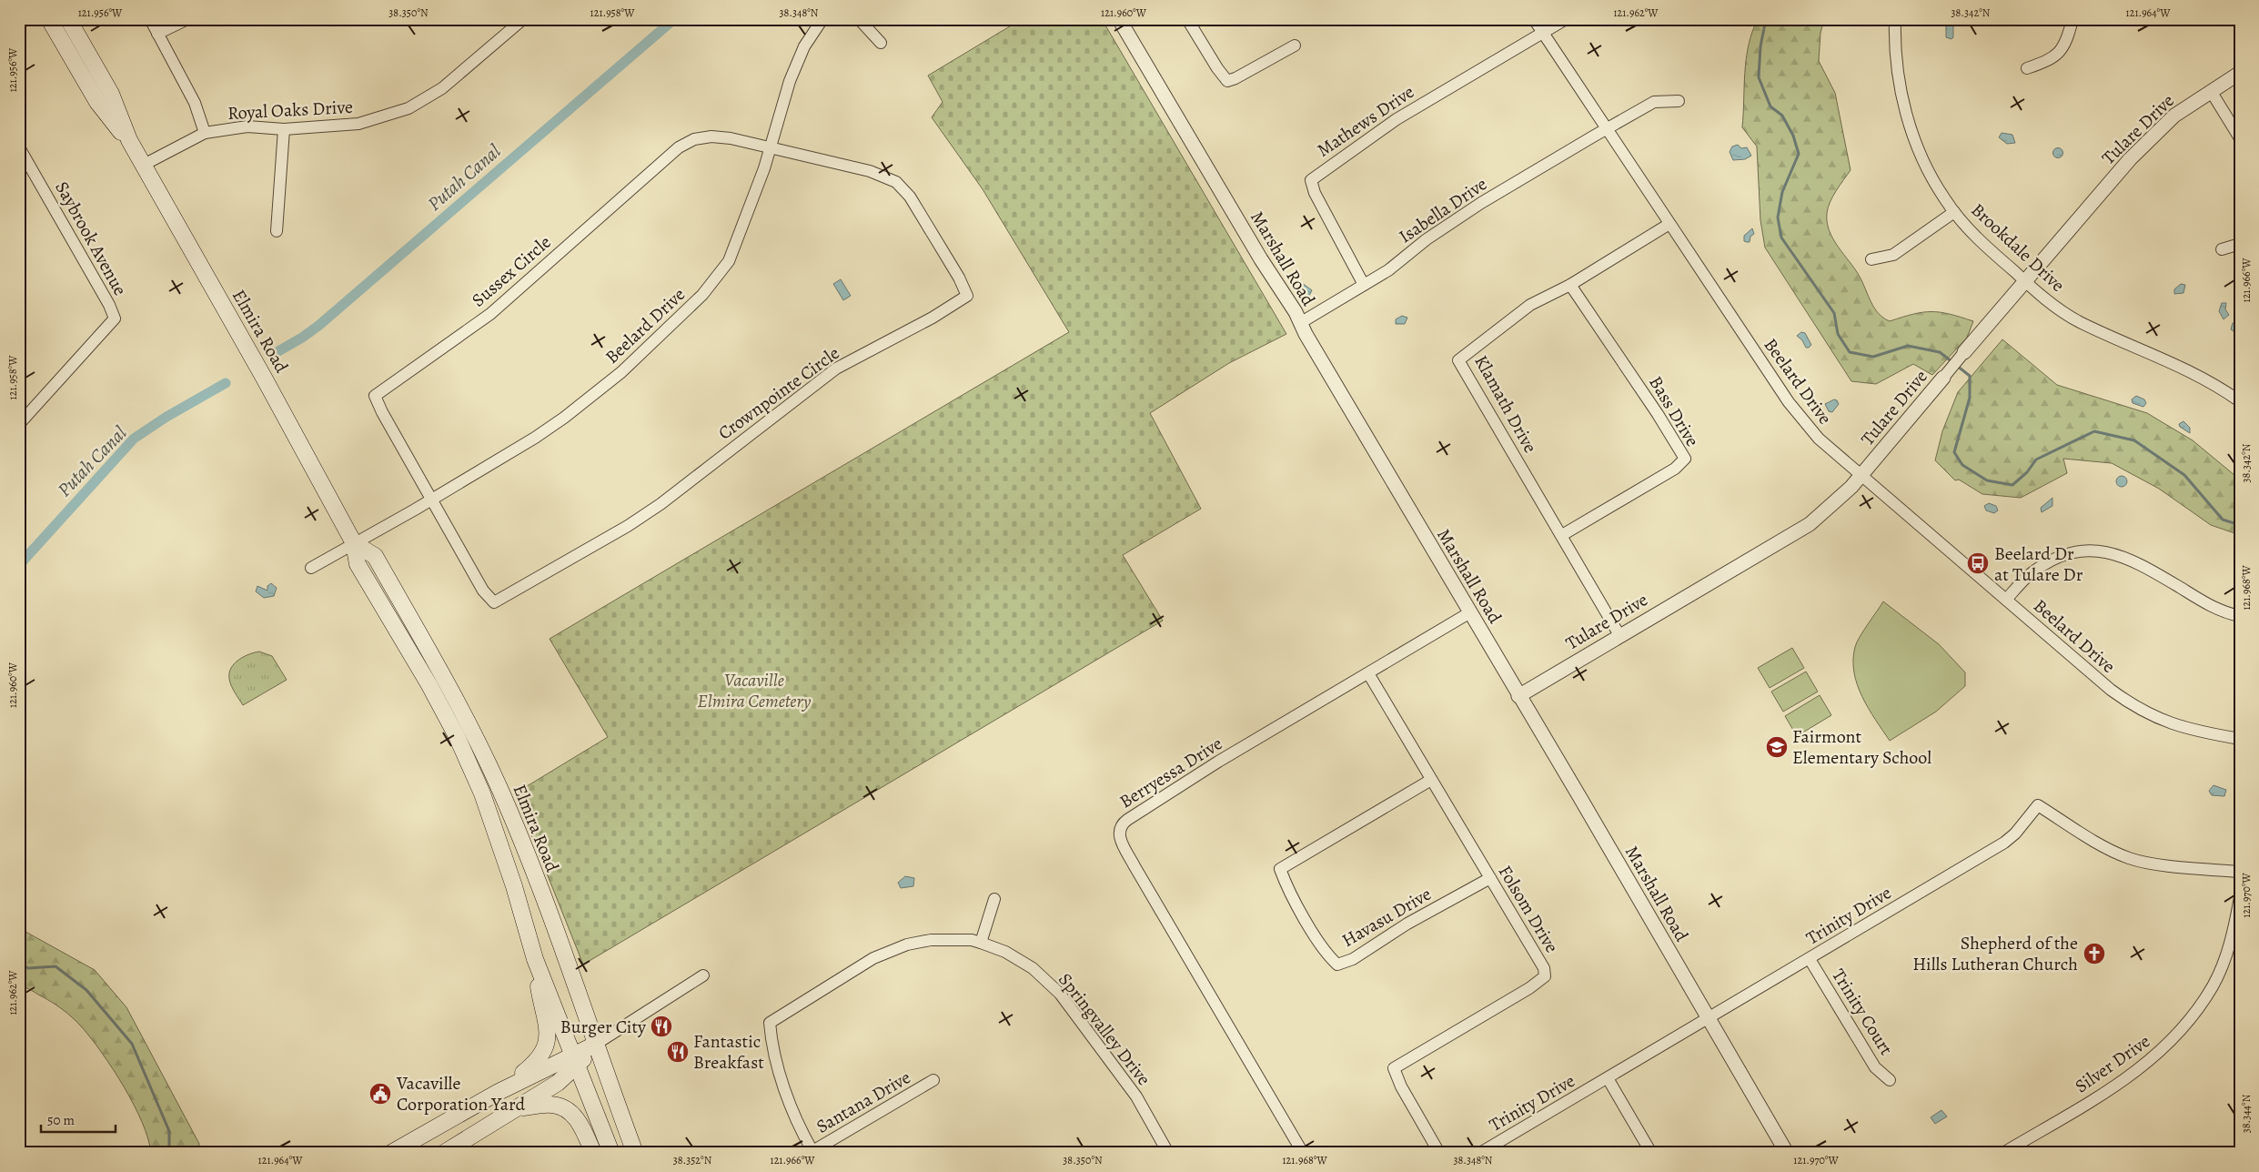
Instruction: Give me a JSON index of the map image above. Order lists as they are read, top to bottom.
{
  "streets": {
    "main road": ["Elmira Road"],
    "street": [
      "Royal Oaks Drive",
      "Mathews Drive",
      "Tulare Drive",
      "Isabella Drive",
      "Saybrook Avenue",
      "Brookdale Drive",
      "Marshall Road",
      "Sussex Circle",
      "Beelard Drive",
      "Crownpointe Circle",
      "Klamath Drive",
      "Bass Drive",
      "Berryessa Drive",
      "Folsom Drive",
      "Trinity Drive",
      "Havasu Drive",
      "Trinity Court",
      "Springvalley Drive",
      "Silver Drive",
      "Santana Drive"
    ]
  },
  "crossings": [
    ["Royal Oaks Drive", "Elmira Road"],
    ["Mathews Drive", "Isabella Drive"],
    ["Mathews Drive", "Beelard Drive"],
    ["Tulare Drive", "Brookdale Drive"],
    ["Tulare Drive", "Marshall Road"],
    ["Tulare Drive", "Beelard Drive"],
    ["Tulare Drive", "Klamath Drive"],
    ["Isabella Drive", "Marshall Road"],
    ["Isabella Drive", "Beelard Drive"],
    ["Marshall Road", "Berryessa Drive"],
    ["Marshall Road", "Trinity Drive"],
    ["Sussex Circle", "Beelard Drive"],
    ["Sussex Circle", "Crownpointe Circle"],
    ["Beelard Drive", "Elmira Road"],
    ["Beelard Drive", "Crownpointe Circle"],
    ["Beelard Drive", "Klamath Drive"],
    ["Klamath Drive", "Bass Drive"],
    ["Berryessa Drive", "Folsom Drive"],
    ["Folsom Drive", "Havasu Drive"],
    ["Trinity Drive", "Trinity Court"],
    ["Springvalley Drive", "Santana Drive"]
  ],
  "water": ["Putah Canal"],
  "parks": ["Vacaville Elmira Cemetery"],
  "places": {
    "bus stop": ["Beelard Dr at Tulare Dr"],
    "school or university": ["Fairmont Elementary School"],
    "church": ["Shepherd of the Hills Lutheran Church"],
    "restaurant": ["Burger City", "Fantastic Breakfast"],
    "public building": ["Vacaville Corporation Yard"]
  },
  "scale_bar": "50 m",
  "coordinates": [
    "121.956°W",
    "38.350°N",
    "121.958°W",
    "38.348°N",
    "121.960°W",
    "121.962°W",
    "38.342°N",
    "121.964°W",
    "121.966°W",
    "121.968°W",
    "121.970°W",
    "38.344°N",
    "38.352°N"
  ]
}
